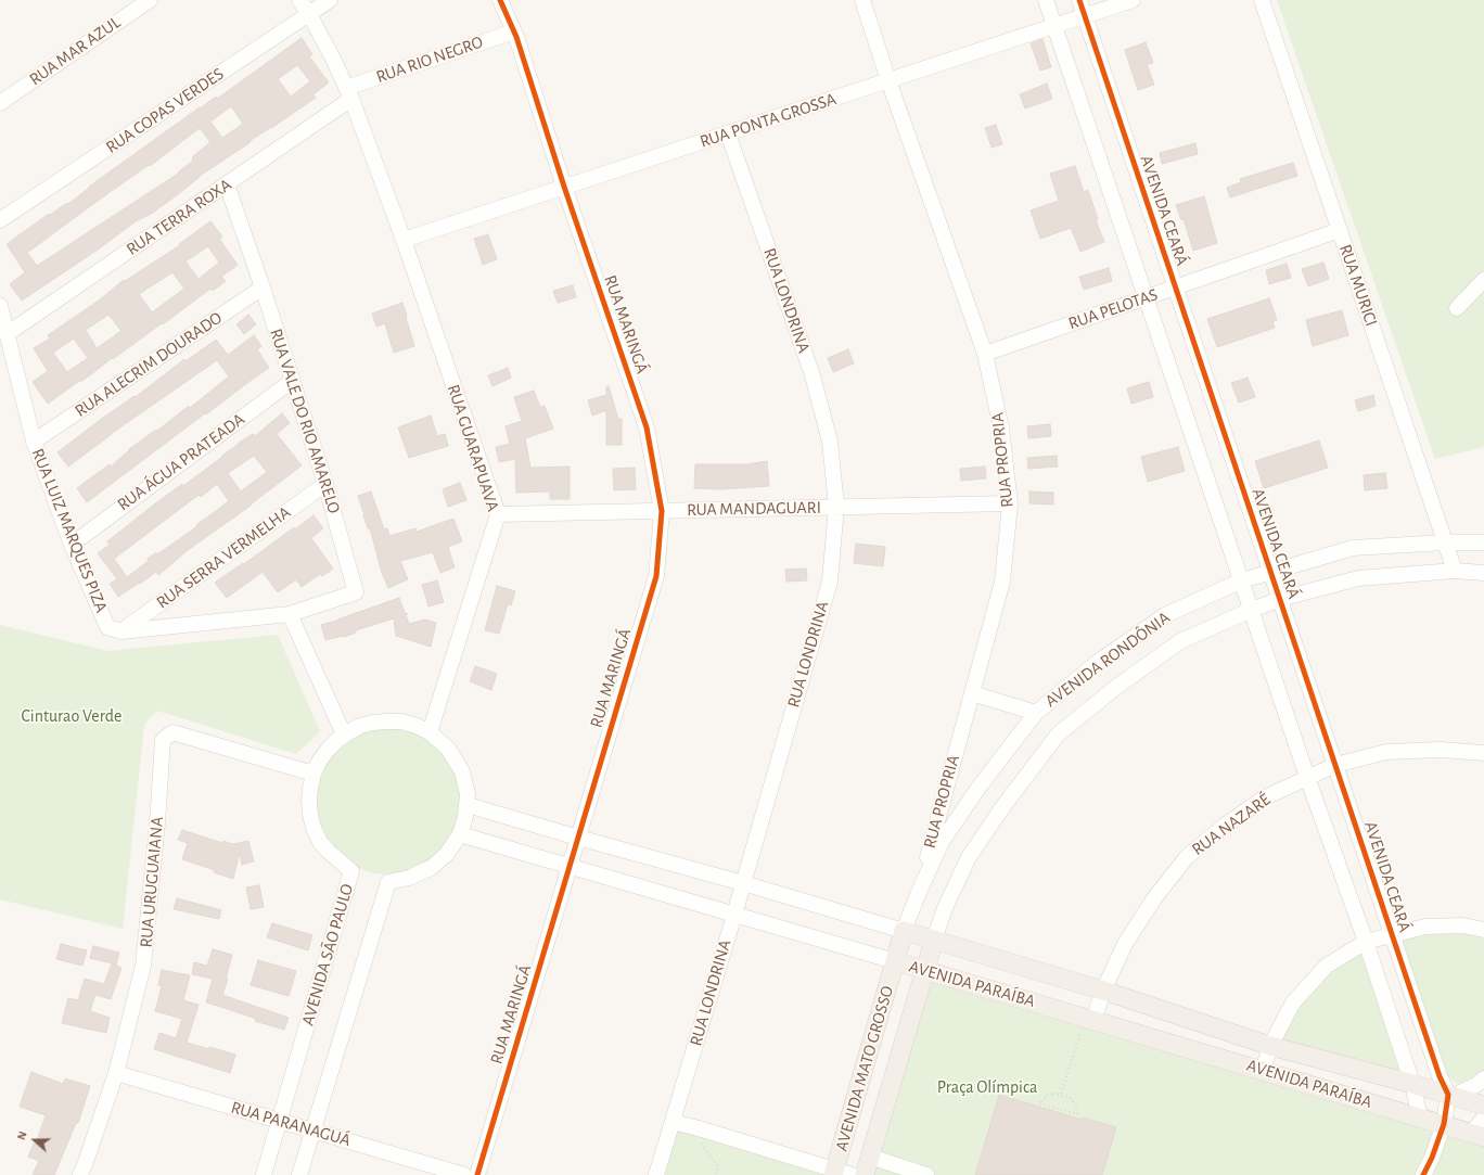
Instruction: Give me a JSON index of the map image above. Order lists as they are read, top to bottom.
{
  "streets": {
    "main road": ["AVENIDA RONDÔNIA", "AVENIDA PARAÍBA", "AVENIDA MATO GROSSO"],
    "street": [
      "RUA MAR AZUL",
      "RUA RIO NEGRO",
      "RUA COPAS VERDES",
      "RUA PONTA GROSSA",
      "AVENIDA CEARÁ",
      "RUA TERRA ROXA",
      "RUA MURICI",
      "RUA LONDRINA",
      "RUA PELOTAS",
      "RUA MARINGÁ",
      "RUA ALECRIM DOURADO",
      "RUA VALE DO RIO AMARELO",
      "RUA GUARAPUAVA",
      "RUA PROPRIA",
      "RUA ÁGUA PRATEADA",
      "RUA MANDAGUARI",
      "RUA LUIZ MARQUES PIZA",
      "RUA SERRA VERMELHA",
      "RUA NAZARÉ",
      "RUA URUGUAIANA",
      "AVENIDA SÃO PAULO",
      "RUA PARANAGUÁ"
    ]
  },
  "crossings": [
    ["RUA RIO NEGRO", "RUA TERRA ROXA"],
    ["RUA RIO NEGRO", "RUA MARINGÁ"],
    ["RUA RIO NEGRO", "RUA GUARAPUAVA"],
    ["RUA COPAS VERDES", "RUA GUARAPUAVA"],
    ["RUA PONTA GROSSA", "AVENIDA CEARÁ"],
    ["RUA PONTA GROSSA", "RUA LONDRINA"],
    ["RUA PONTA GROSSA", "RUA MARINGÁ"],
    ["RUA PONTA GROSSA", "RUA GUARAPUAVA"],
    ["RUA PONTA GROSSA", "RUA PROPRIA"],
    ["AVENIDA CEARÁ", "RUA PELOTAS"],
    ["AVENIDA CEARÁ", "AVENIDA RONDÔNIA"],
    ["AVENIDA CEARÁ", "RUA NAZARÉ"],
    ["AVENIDA CEARÁ", "AVENIDA PARAÍBA"],
    ["RUA TERRA ROXA", "RUA VALE DO RIO AMARELO"],
    ["RUA TERRA ROXA", "RUA GUARAPUAVA"],
    ["RUA TERRA ROXA", "RUA LUIZ MARQUES PIZA"],
    ["RUA MURICI", "RUA PELOTAS"],
    ["RUA MURICI", "AVENIDA RONDÔNIA"],
    ["RUA LONDRINA", "RUA MANDAGUARI"],
    ["RUA LONDRINA", "AVENIDA PARAÍBA"],
    ["RUA PELOTAS", "RUA PROPRIA"],
    ["RUA MARINGÁ", "RUA MANDAGUARI"],
    ["RUA MARINGÁ", "AVENIDA PARAÍBA"],
    ["RUA ALECRIM DOURADO", "RUA VALE DO RIO AMARELO"],
    ["RUA ALECRIM DOURADO", "RUA LUIZ MARQUES PIZA"],
    ["RUA VALE DO RIO AMARELO", "RUA ÁGUA PRATEADA"],
    ["RUA VALE DO RIO AMARELO", "RUA LUIZ MARQUES PIZA"],
    ["RUA VALE DO RIO AMARELO", "RUA SERRA VERMELHA"],
    ["RUA GUARAPUAVA", "RUA MANDAGUARI"],
    ["RUA GUARAPUAVA", "AVENIDA SÃO PAULO"],
    ["RUA PROPRIA", "RUA MANDAGUARI"],
    ["RUA PROPRIA", "AVENIDA RONDÔNIA"],
    ["RUA ÁGUA PRATEADA", "RUA LUIZ MARQUES PIZA"],
    ["RUA LUIZ MARQUES PIZA", "RUA SERRA VERMELHA"],
    ["AVENIDA RONDÔNIA", "AVENIDA PARAÍBA"],
    ["AVENIDA RONDÔNIA", "AVENIDA MATO GROSSO"],
    ["RUA NAZARÉ", "AVENIDA PARAÍBA"],
    ["RUA URUGUAIANA", "AVENIDA SÃO PAULO"],
    ["RUA URUGUAIANA", "RUA PARANAGUÁ"],
    ["AVENIDA SÃO PAULO", "AVENIDA PARAÍBA"],
    ["AVENIDA SÃO PAULO", "RUA PARANAGUÁ"],
    ["AVENIDA PARAÍBA", "AVENIDA MATO GROSSO"]
  ],
  "parks": ["Cinturao Verde", "Praça Olímpica"],
  "north": "left"
}
